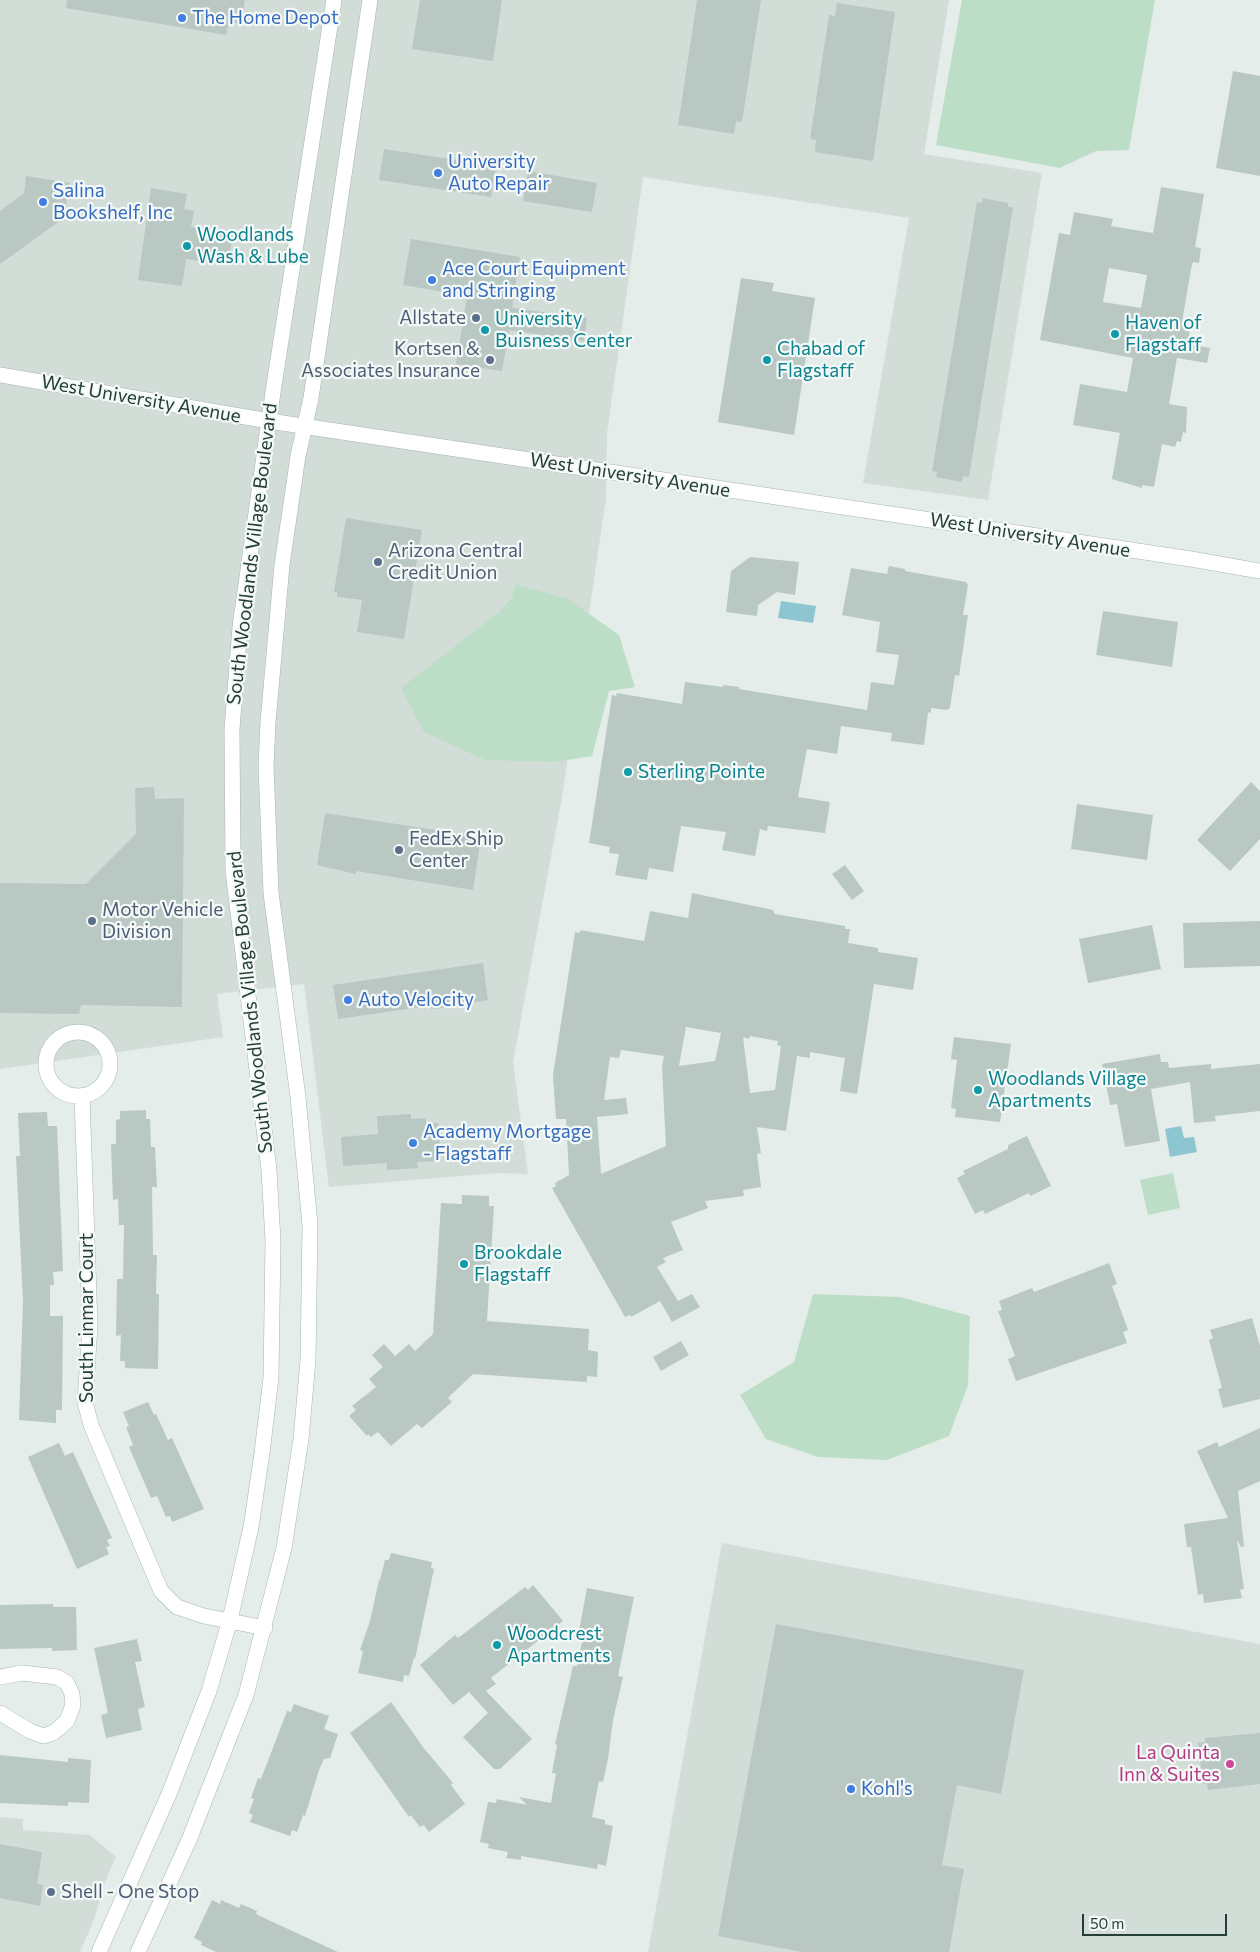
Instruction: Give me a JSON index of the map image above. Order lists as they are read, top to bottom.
{
  "streets": {
    "street": ["West University Avenue", "South Woodlands Village Boulevard", "South Linmar Court"]
  },
  "crossings": [
    ["West University Avenue", "South Woodlands Village Boulevard"],
    ["South Woodlands Village Boulevard", "South Linmar Court"]
  ],
  "places": [
    "The Home Depot",
    "University Auto Repair",
    "Salina Bookshelf, Inc",
    "Woodlands Wash & Lube",
    "Ace Court Equipment and Stringing",
    "Allstate",
    "University Buisness Center",
    "Haven of Flagstaff",
    "Kortsen & Associates Insurance",
    "Chabad of Flagstaff",
    "Arizona Central Credit Union",
    "Sterling Pointe",
    "FedEx Ship Center",
    "Motor Vehicle Division",
    "Auto Velocity",
    "Woodlands Village Apartments",
    "Academy Mortgage - Flagstaff",
    "Brookdale Flagstaff",
    "Woodcrest Apartments",
    "La Quinta Inn & Suites",
    "Kohl's",
    "Shell - One Stop"
  ],
  "scale_bar": "50 m"
}
